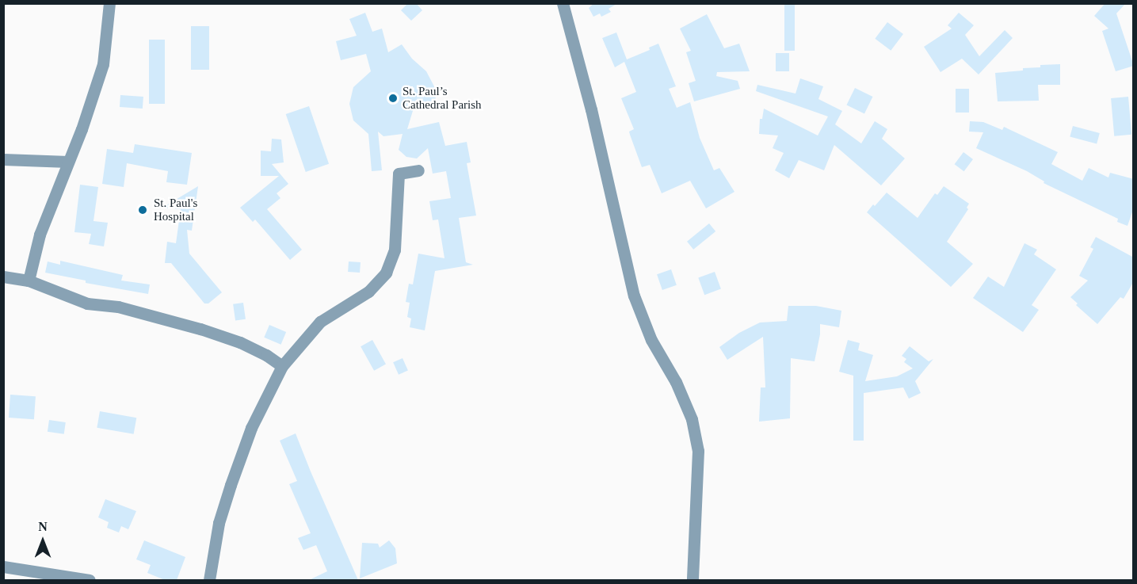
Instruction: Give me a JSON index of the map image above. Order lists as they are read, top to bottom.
{
  "places": ["St. Paul’s Cathedral Parish", "St. Paul's Hospital"],
  "north": "top"
}
